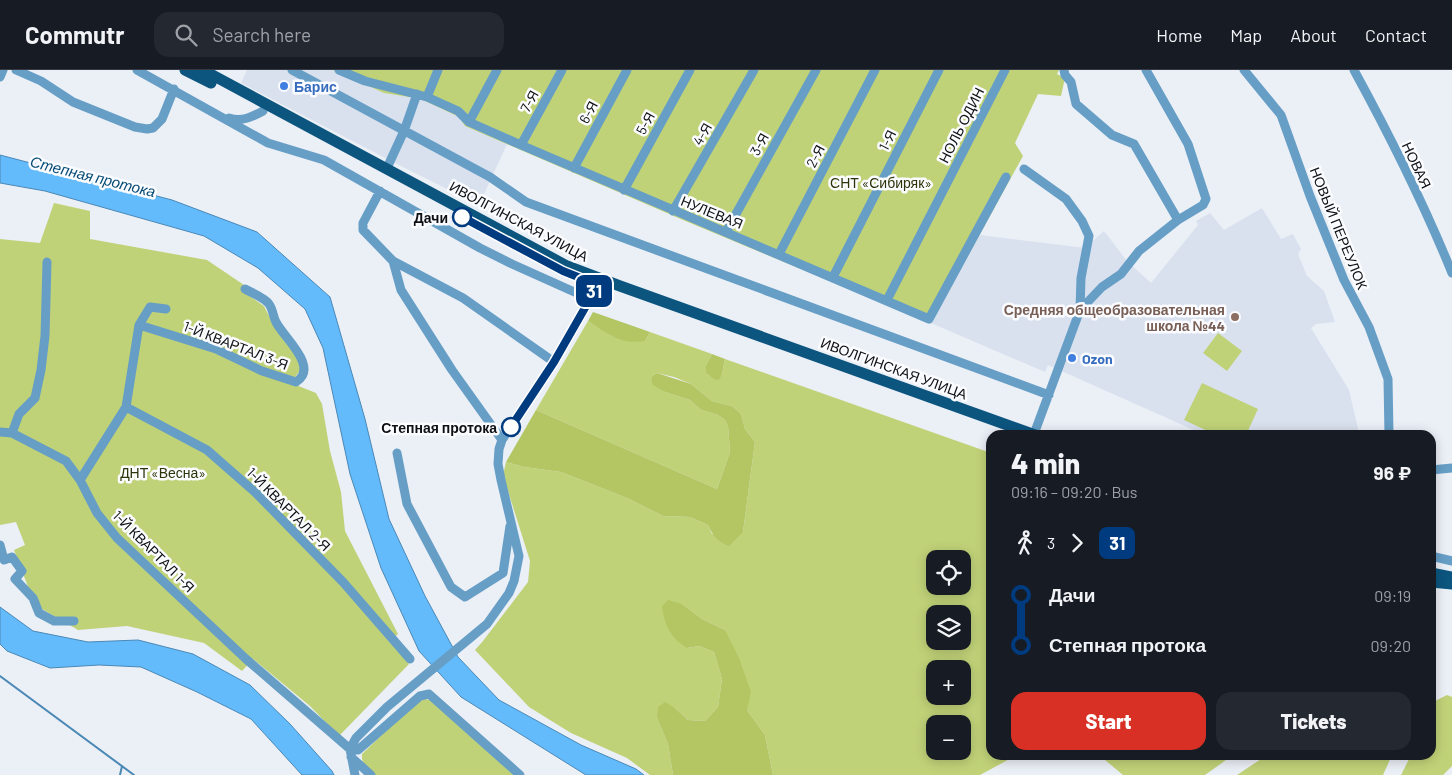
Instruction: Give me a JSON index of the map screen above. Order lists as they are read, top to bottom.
{
  "streets": {
    "main road": ["ИВОЛГИНСКАЯ УЛИЦА"],
    "street": [
      "7-Я",
      "6-Я",
      "5-Я",
      "НОЛЬ ОДИН",
      "4-Я",
      "1-Я",
      "3-Я",
      "2-Я",
      "НОВАЯ",
      "НУЛЕВАЯ",
      "НОВЫЙ ПЕРЕУЛОК",
      "1-Й КВАРТАЛ 3-Я",
      "1-Й КВАРТАЛ 2-Я",
      "1-Й КВАРТАЛ 1-Я"
    ]
  },
  "crossings": [
    ["7-Я", "НУЛЕВАЯ"],
    ["6-Я", "НУЛЕВАЯ"],
    ["5-Я", "НУЛЕВАЯ"],
    ["НОЛЬ ОДИН", "НУЛЕВАЯ"],
    ["4-Я", "НУЛЕВАЯ"],
    ["1-Я", "НУЛЕВАЯ"],
    ["3-Я", "НУЛЕВАЯ"],
    ["2-Я", "НУЛЕВАЯ"]
  ],
  "water": ["Степная протока"],
  "parks": ["СНТ «Сибиряк»", "ДНТ «Весна»"],
  "places": [
    "Барис",
    "Дачи",
    "Средняя общеобразовательная школа №44",
    "Ozon",
    "Степная протока"
  ],
  "lines": ["bus line 31"],
  "page": {
    "header": "Commutr",
    "search": "Search here",
    "nav": [
      "Home",
      "Map",
      "About",
      "Contact"
    ],
    "on_map": "31",
    "heading": ["4 min", "09:16 – 09:20 · Bus", "96 ₽"],
    "legs": ["3", "31"],
    "map_buttons": ["+", "−"],
    "list": [
      {
        "name": "Дачи",
        "value": "09:19"
      },
      {
        "name": "Степная протока",
        "value": "09:20"
      }
    ],
    "buttons": ["Start", "Tickets"]
  }
}
